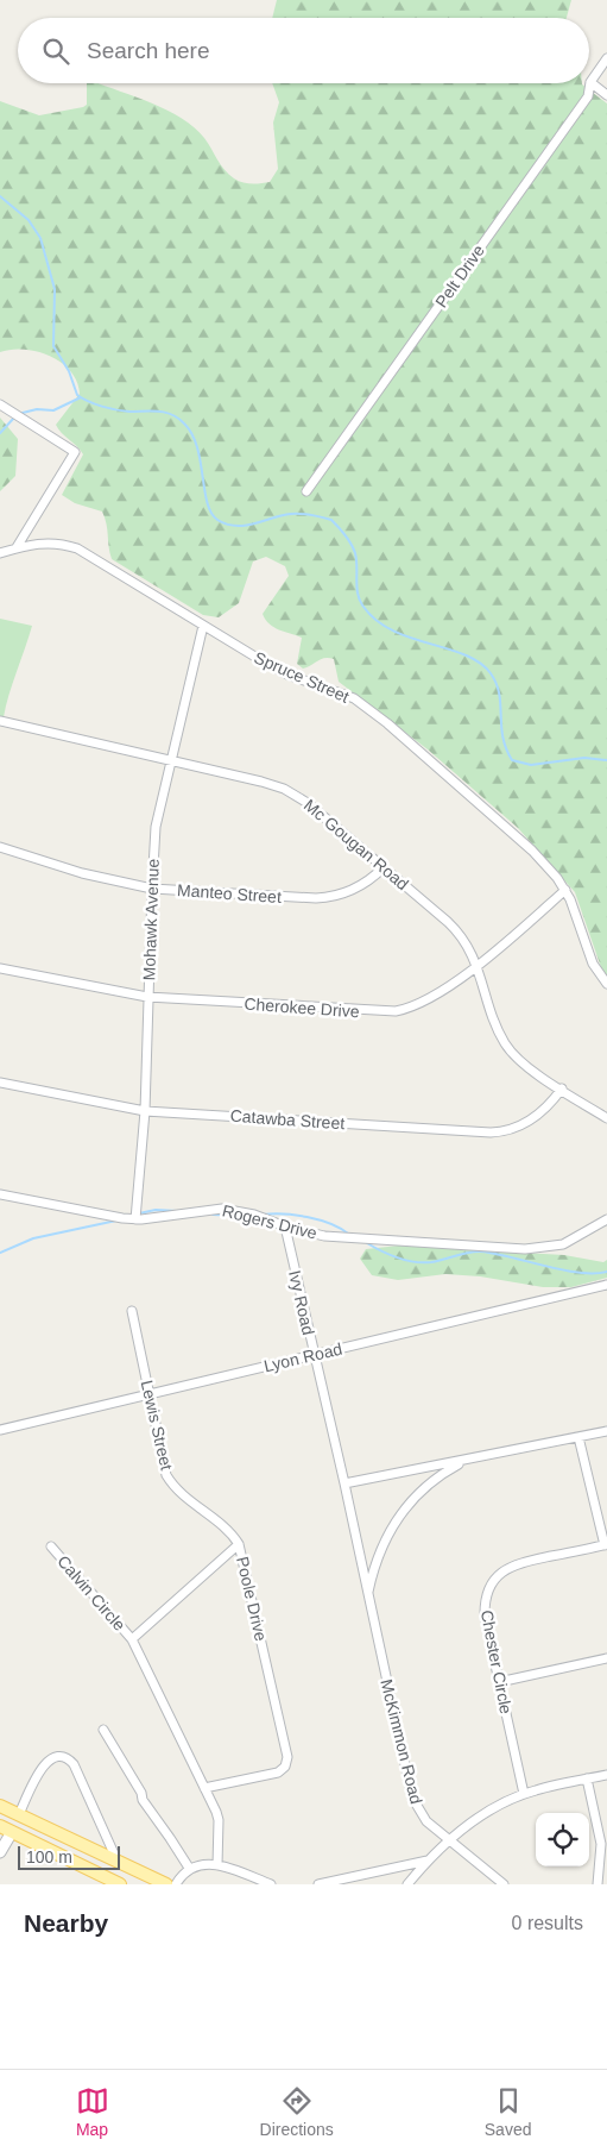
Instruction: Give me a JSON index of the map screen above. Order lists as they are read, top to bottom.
{
  "streets": {
    "street": [
      "Pelt Drive",
      "Spruce Street",
      "Mc Gougan Road",
      "Manteo Street",
      "Mohawk Avenue",
      "Cherokee Drive",
      "Catawba Street",
      "Rogers Drive",
      "Ivy Road",
      "Lyon Road",
      "Lewis Street",
      "Calvin Circle",
      "Poole Drive",
      "Chester Circle",
      "McKimmon Road"
    ]
  },
  "crossings": [
    ["Spruce Street", "Mohawk Avenue"],
    ["Spruce Street", "Cherokee Drive"],
    ["Mc Gougan Road", "Manteo Street"],
    ["Mc Gougan Road", "Mohawk Avenue"],
    ["Mc Gougan Road", "Cherokee Drive"],
    ["Mc Gougan Road", "Catawba Street"],
    ["Manteo Street", "Mohawk Avenue"],
    ["Mohawk Avenue", "Cherokee Drive"],
    ["Mohawk Avenue", "Catawba Street"],
    ["Mohawk Avenue", "Rogers Drive"],
    ["Rogers Drive", "Ivy Road"],
    ["Ivy Road", "Lyon Road"],
    ["Ivy Road", "McKimmon Road"],
    ["Lyon Road", "Lewis Street"],
    ["Lewis Street", "Poole Drive"],
    ["Calvin Circle", "Poole Drive"]
  ],
  "scale_bar": "100 m",
  "page": {
    "search": "Search here",
    "scale": "100 m",
    "heading": ["Nearby", "0 results"],
    "nav": ["Map", "Directions", "Saved"]
  }
}
